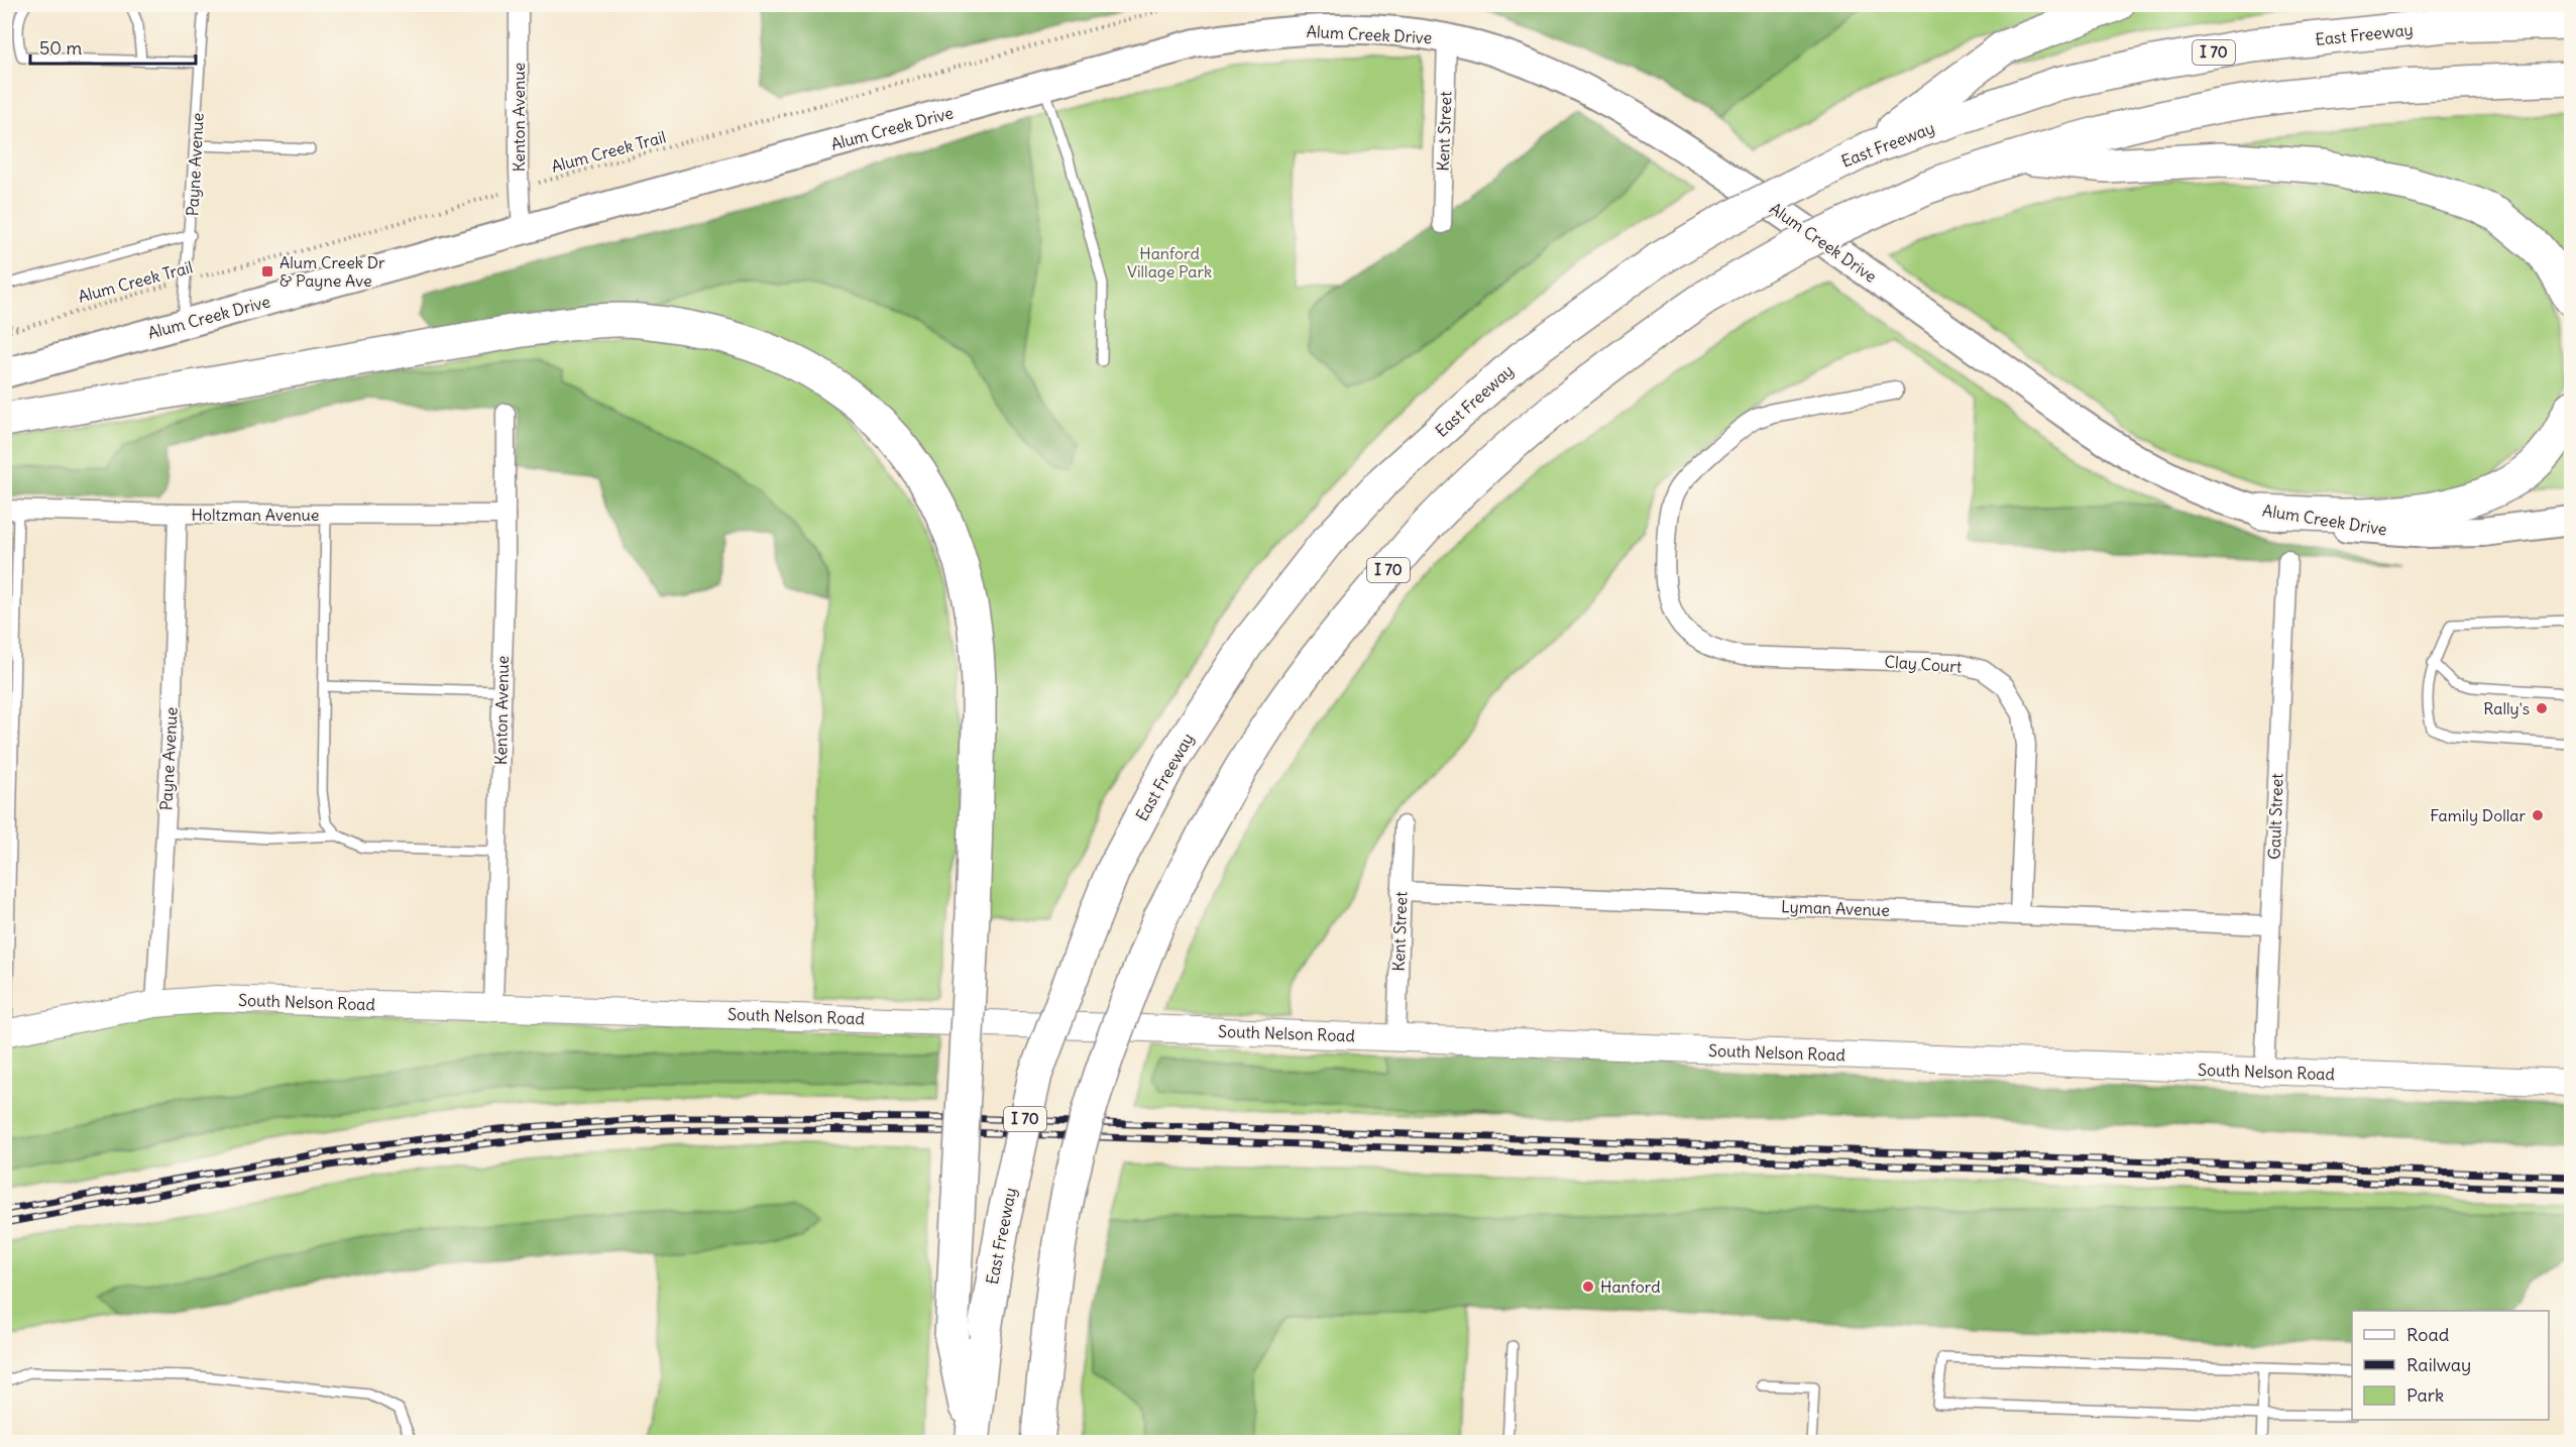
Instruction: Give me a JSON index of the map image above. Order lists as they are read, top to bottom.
{
  "streets": {
    "highway": ["East Freeway", "I 70"],
    "main road": ["Alum Creek Drive"],
    "street": [
      "Kenton Avenue",
      "Kent Street",
      "Payne Avenue",
      "Holtzman Avenue",
      "Clay Court",
      "Gault Street",
      "Lyman Avenue",
      "South Nelson Road"
    ],
    "path": ["Alum Creek Trail"]
  },
  "crossings": [
    ["Alum Creek Drive", "Kenton Avenue"],
    ["Alum Creek Drive", "Kent Street"],
    ["Alum Creek Drive", "Payne Avenue"],
    ["Kenton Avenue", "Alum Creek Trail"],
    ["Kenton Avenue", "Holtzman Avenue"],
    ["Kenton Avenue", "South Nelson Road"],
    ["Kent Street", "Lyman Avenue"],
    ["Kent Street", "South Nelson Road"],
    ["Alum Creek Trail", "Payne Avenue"],
    ["Payne Avenue", "Holtzman Avenue"],
    ["Payne Avenue", "South Nelson Road"],
    ["Clay Court", "Lyman Avenue"],
    ["Gault Street", "Lyman Avenue"],
    ["Gault Street", "South Nelson Road"]
  ],
  "parks": ["Hanford Village Park"],
  "places": {
    "transit": ["Alum Creek Dr & Payne Ave"],
    "other": ["Rally's", "Family Dollar", "Hanford"]
  },
  "legend": ["Road", "Railway", "Park"],
  "scale_bar": "50 m"
}
